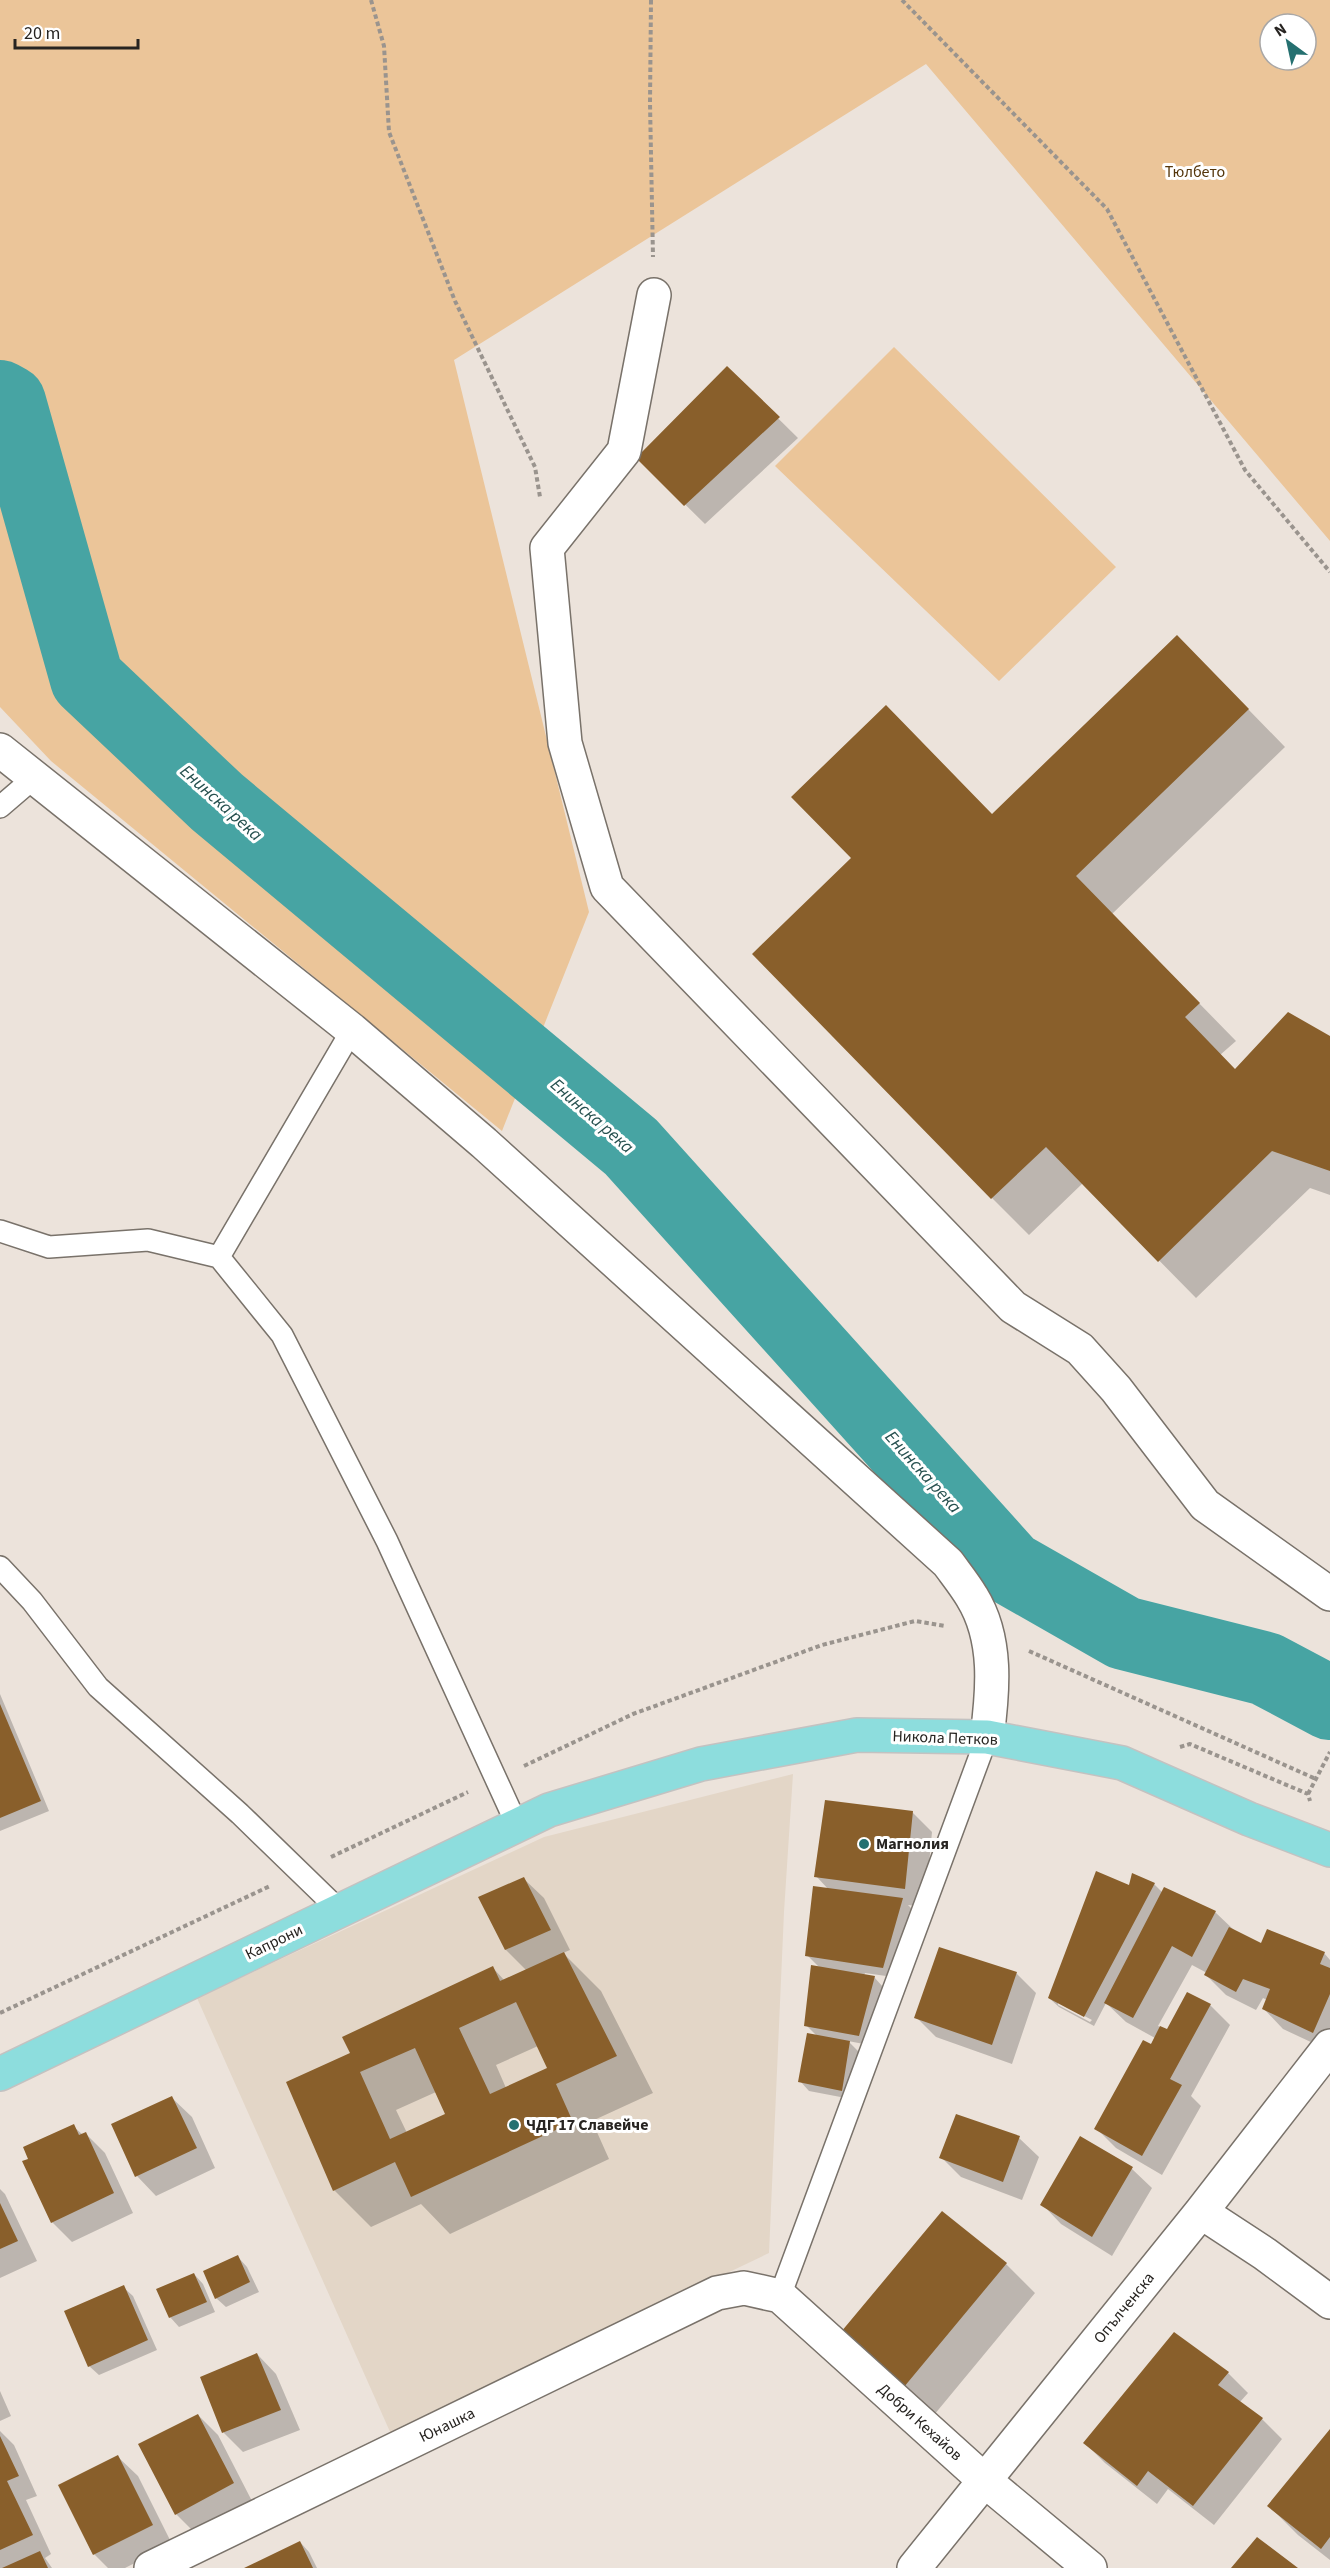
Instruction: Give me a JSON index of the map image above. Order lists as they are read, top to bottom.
{
  "streets": {
    "main road": ["Никола Петков", "Капрони"],
    "street": ["Опълченска", "Добри Кехайов", "Юнашка"]
  },
  "crossings": [
    ["Никола Петков", "Капрони"],
    ["Опълченска", "Добри Кехайов"],
    ["Добри Кехайов", "Юнашка"]
  ],
  "water": ["Енинска река"],
  "parks": ["Тюлбето"],
  "places": ["Магнолия", "ЧДГ 17 Славейче"],
  "scale_bar": "20 m",
  "north": "top left"
}
